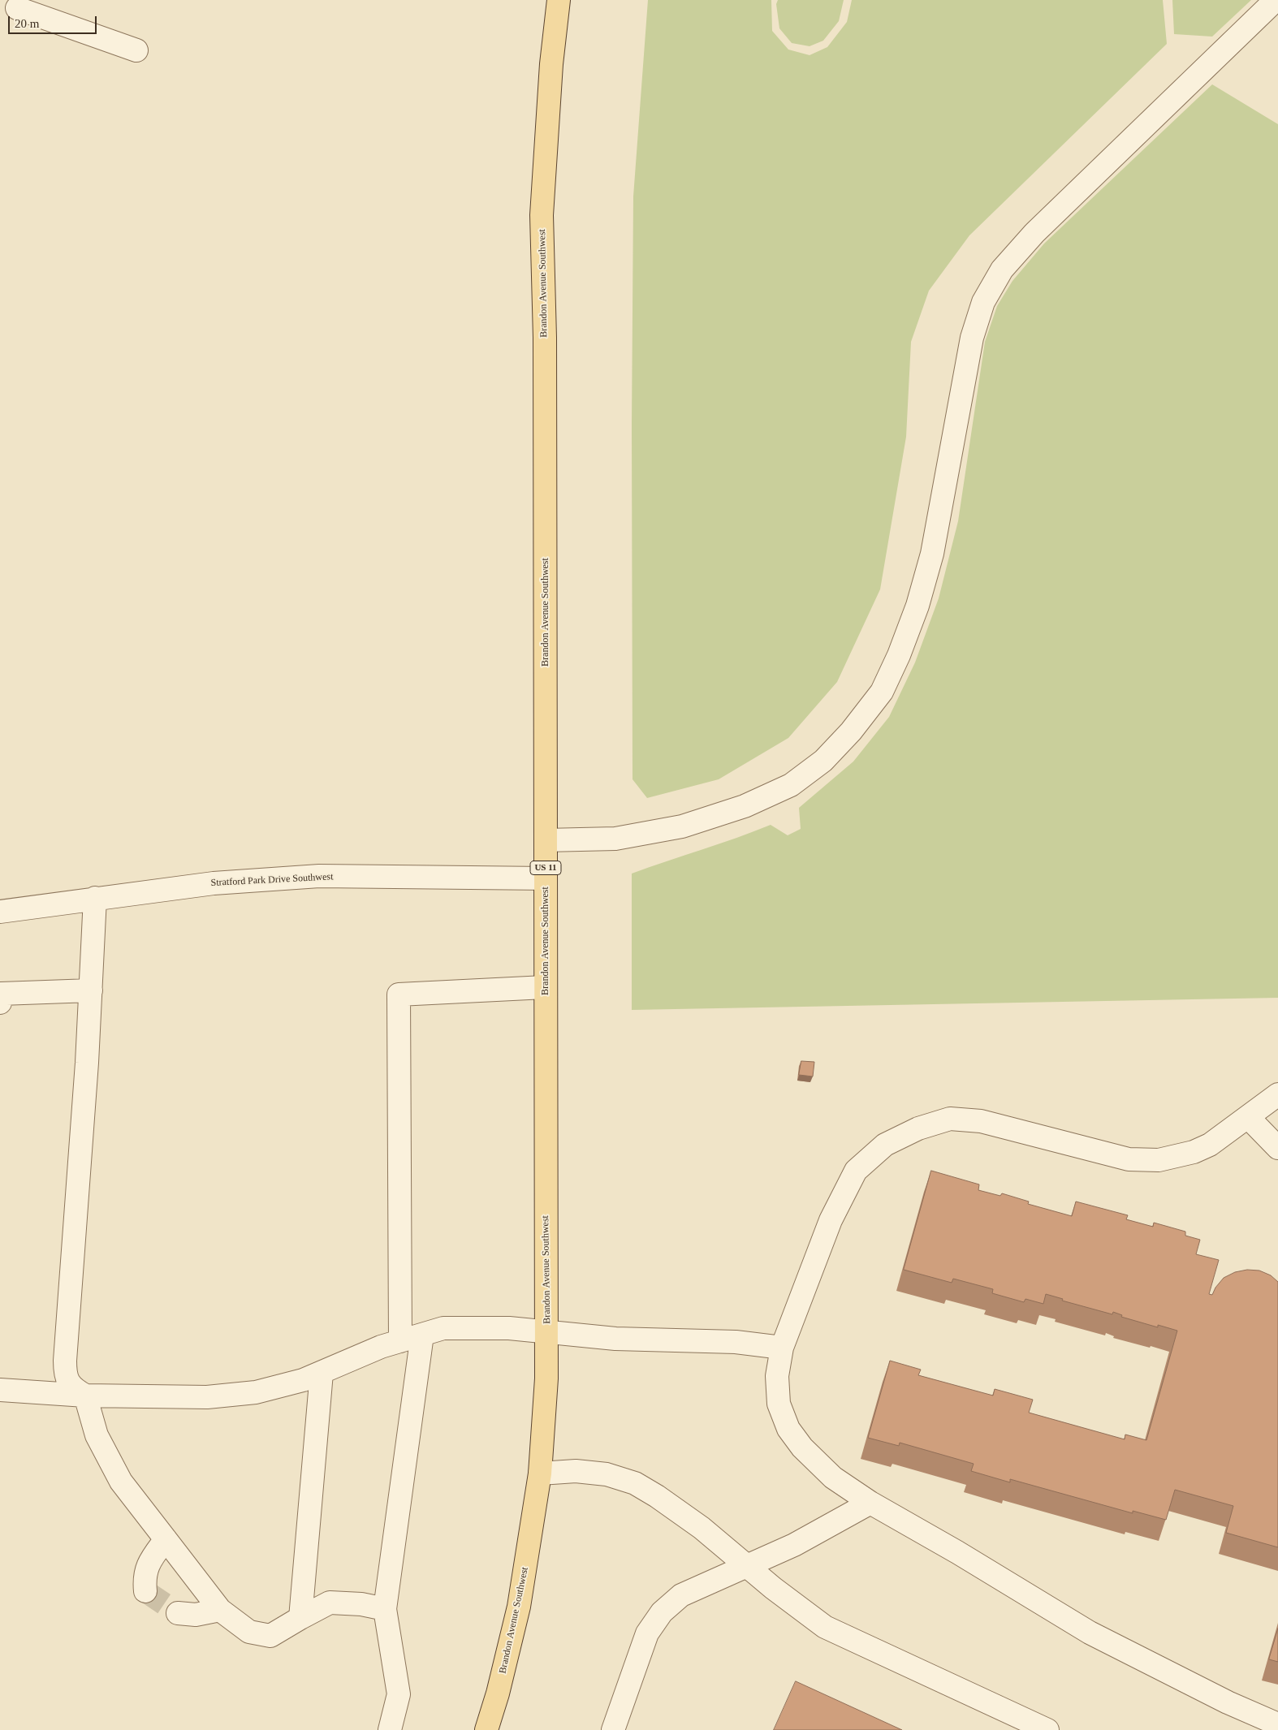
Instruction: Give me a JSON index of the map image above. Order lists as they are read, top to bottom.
{
  "streets": {
    "main road": ["Brandon Avenue Southwest", "US 11"],
    "street": ["Stratford Park Drive Southwest"]
  },
  "crossings": [
    ["Brandon Avenue Southwest", "Stratford Park Drive Southwest"]
  ],
  "scale_bar": "20 m"
}
